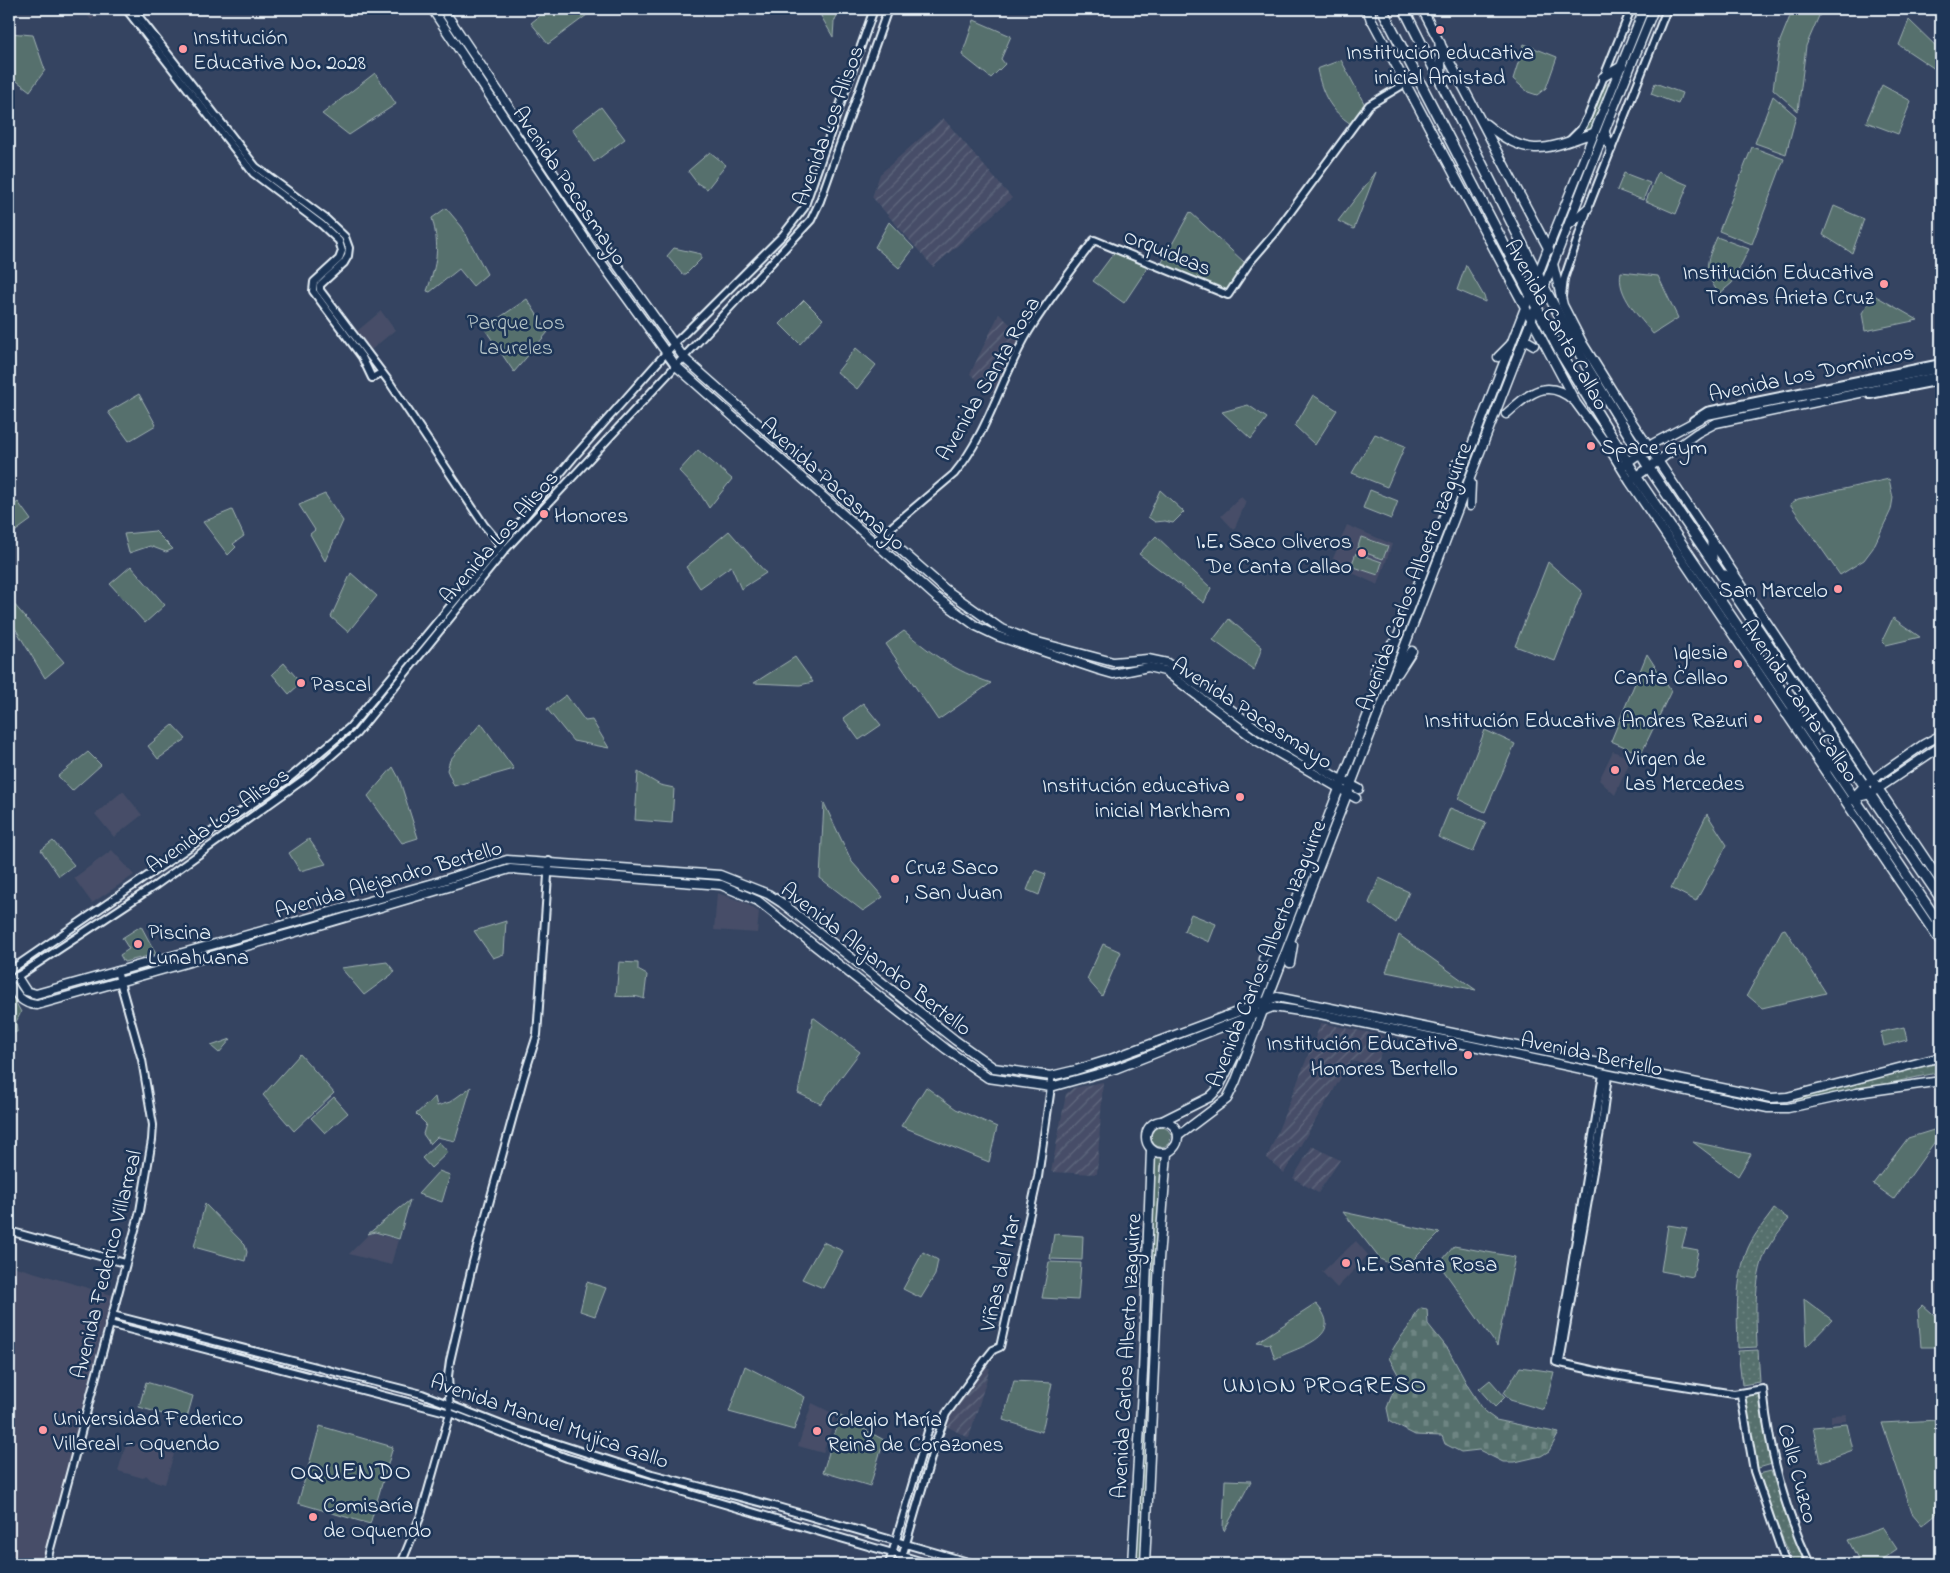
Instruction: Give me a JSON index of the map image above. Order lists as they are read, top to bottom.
{
  "streets": {
    "highway": ["Avenida Canta Callao"],
    "main road": [
      "Avenida Pacasmayo",
      "Avenida Los Dominicos",
      "Avenida Carlos Alberto Izaguirre",
      "Avenida Alejandro Bertello",
      "Avenida Bertello"
    ],
    "street": [
      "Avenida Los Alisos",
      "Orquideas",
      "Avenida Santa Rosa",
      "Avenida Federico Villarreal",
      "Viñas del Mar",
      "Avenida Manuel Mujica Gallo",
      "Calle Cuzco"
    ]
  },
  "crossings": [
    ["Avenida Los Alisos", "Avenida Pacasmayo"],
    ["Avenida Los Alisos", "Avenida Alejandro Bertello"],
    ["Avenida Pacasmayo", "Avenida Santa Rosa"],
    ["Avenida Pacasmayo", "Avenida Carlos Alberto Izaguirre"],
    ["Orquideas", "Avenida Canta Callao"],
    ["Orquideas", "Avenida Santa Rosa"],
    ["Avenida Canta Callao", "Avenida Los Dominicos"],
    ["Avenida Canta Callao", "Avenida Carlos Alberto Izaguirre"],
    ["Avenida Carlos Alberto Izaguirre", "Avenida Alejandro Bertello"],
    ["Avenida Carlos Alberto Izaguirre", "Avenida Bertello"],
    ["Avenida Alejandro Bertello", "Avenida Bertello"],
    ["Avenida Alejandro Bertello", "Avenida Federico Villarreal"],
    ["Avenida Alejandro Bertello", "Viñas del Mar"],
    ["Avenida Federico Villarreal", "Avenida Manuel Mujica Gallo"],
    ["Viñas del Mar", "Avenida Manuel Mujica Gallo"]
  ],
  "districts": ["UNION PROGRESO", "OQUENDO"],
  "parks": ["Parque Los Laureles"],
  "places": [
    "Institución educativa inicial Amistad",
    "Institución Educativa No. 2028",
    "Institución Educativa Tomas Arieta Cruz",
    "Space Gym",
    "Honores",
    "I.E. Saco Oliveros De Canta Callao",
    "San Marcelo",
    "Iglesia Canta Callao",
    "Pascal",
    "Institución Educativa Andres Razuri",
    "Virgen de Las Mercedes",
    "Institución educativa inicial Markham",
    "Cruz Saco , San Juan",
    "Piscina Lunahuana",
    "Institución Educativa Honores Bertello",
    "I.E. Santa Rosa",
    "Universidad Federico Villareal - Oquendo",
    "Colegio María Reina de Corazones",
    "Comisaría de Oquendo"
  ]
}
